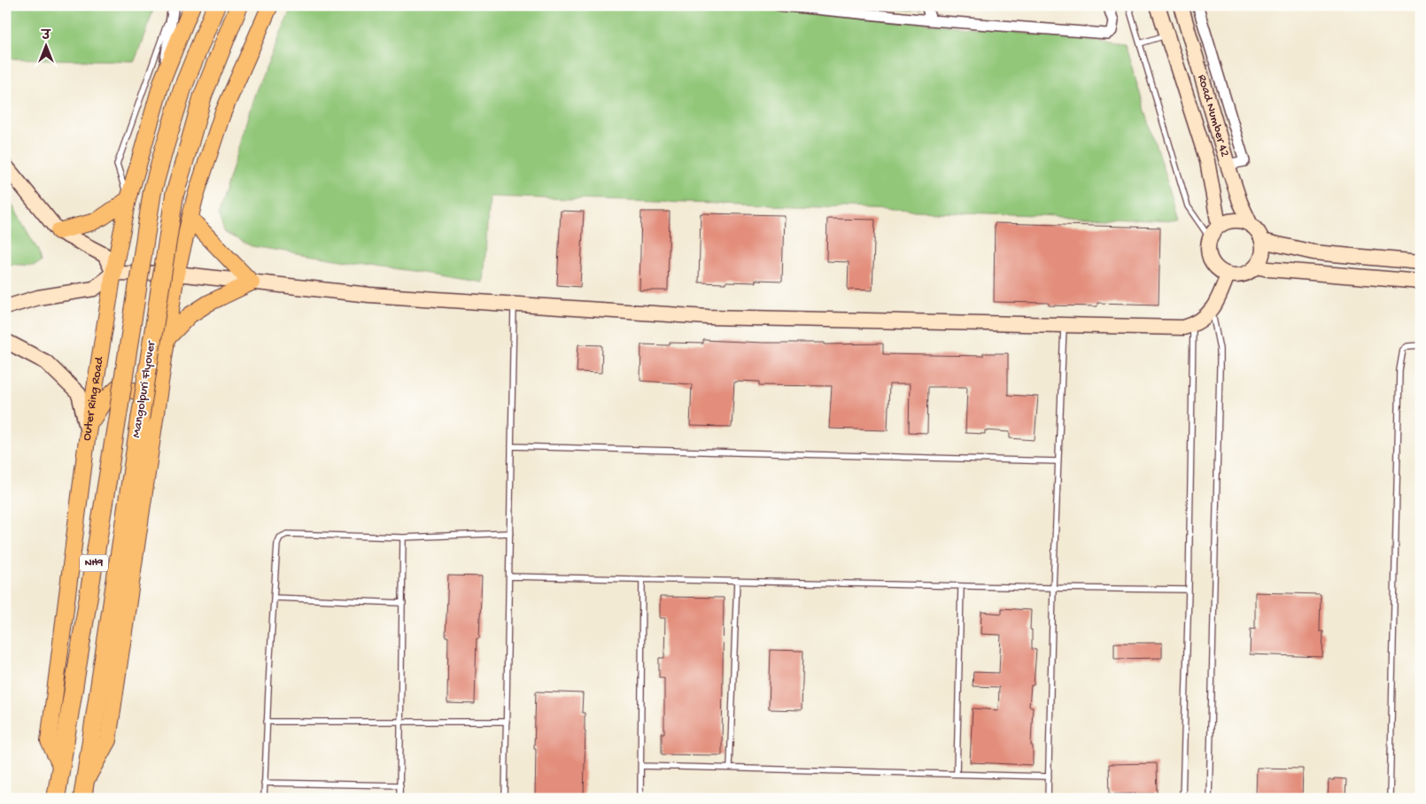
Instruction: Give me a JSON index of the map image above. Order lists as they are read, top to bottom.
{
  "streets": {
    "highway": ["Mangolpuri Flyover", "NH9"],
    "main road": ["Outer Ring Road"],
    "street": ["Road Number 42"]
  },
  "crossings": [
    ["Mangolpuri Flyover", "Outer Ring Road"],
    ["Mangolpuri Flyover", "NH9"],
    ["Outer Ring Road", "NH9"]
  ],
  "north": "top"
}
